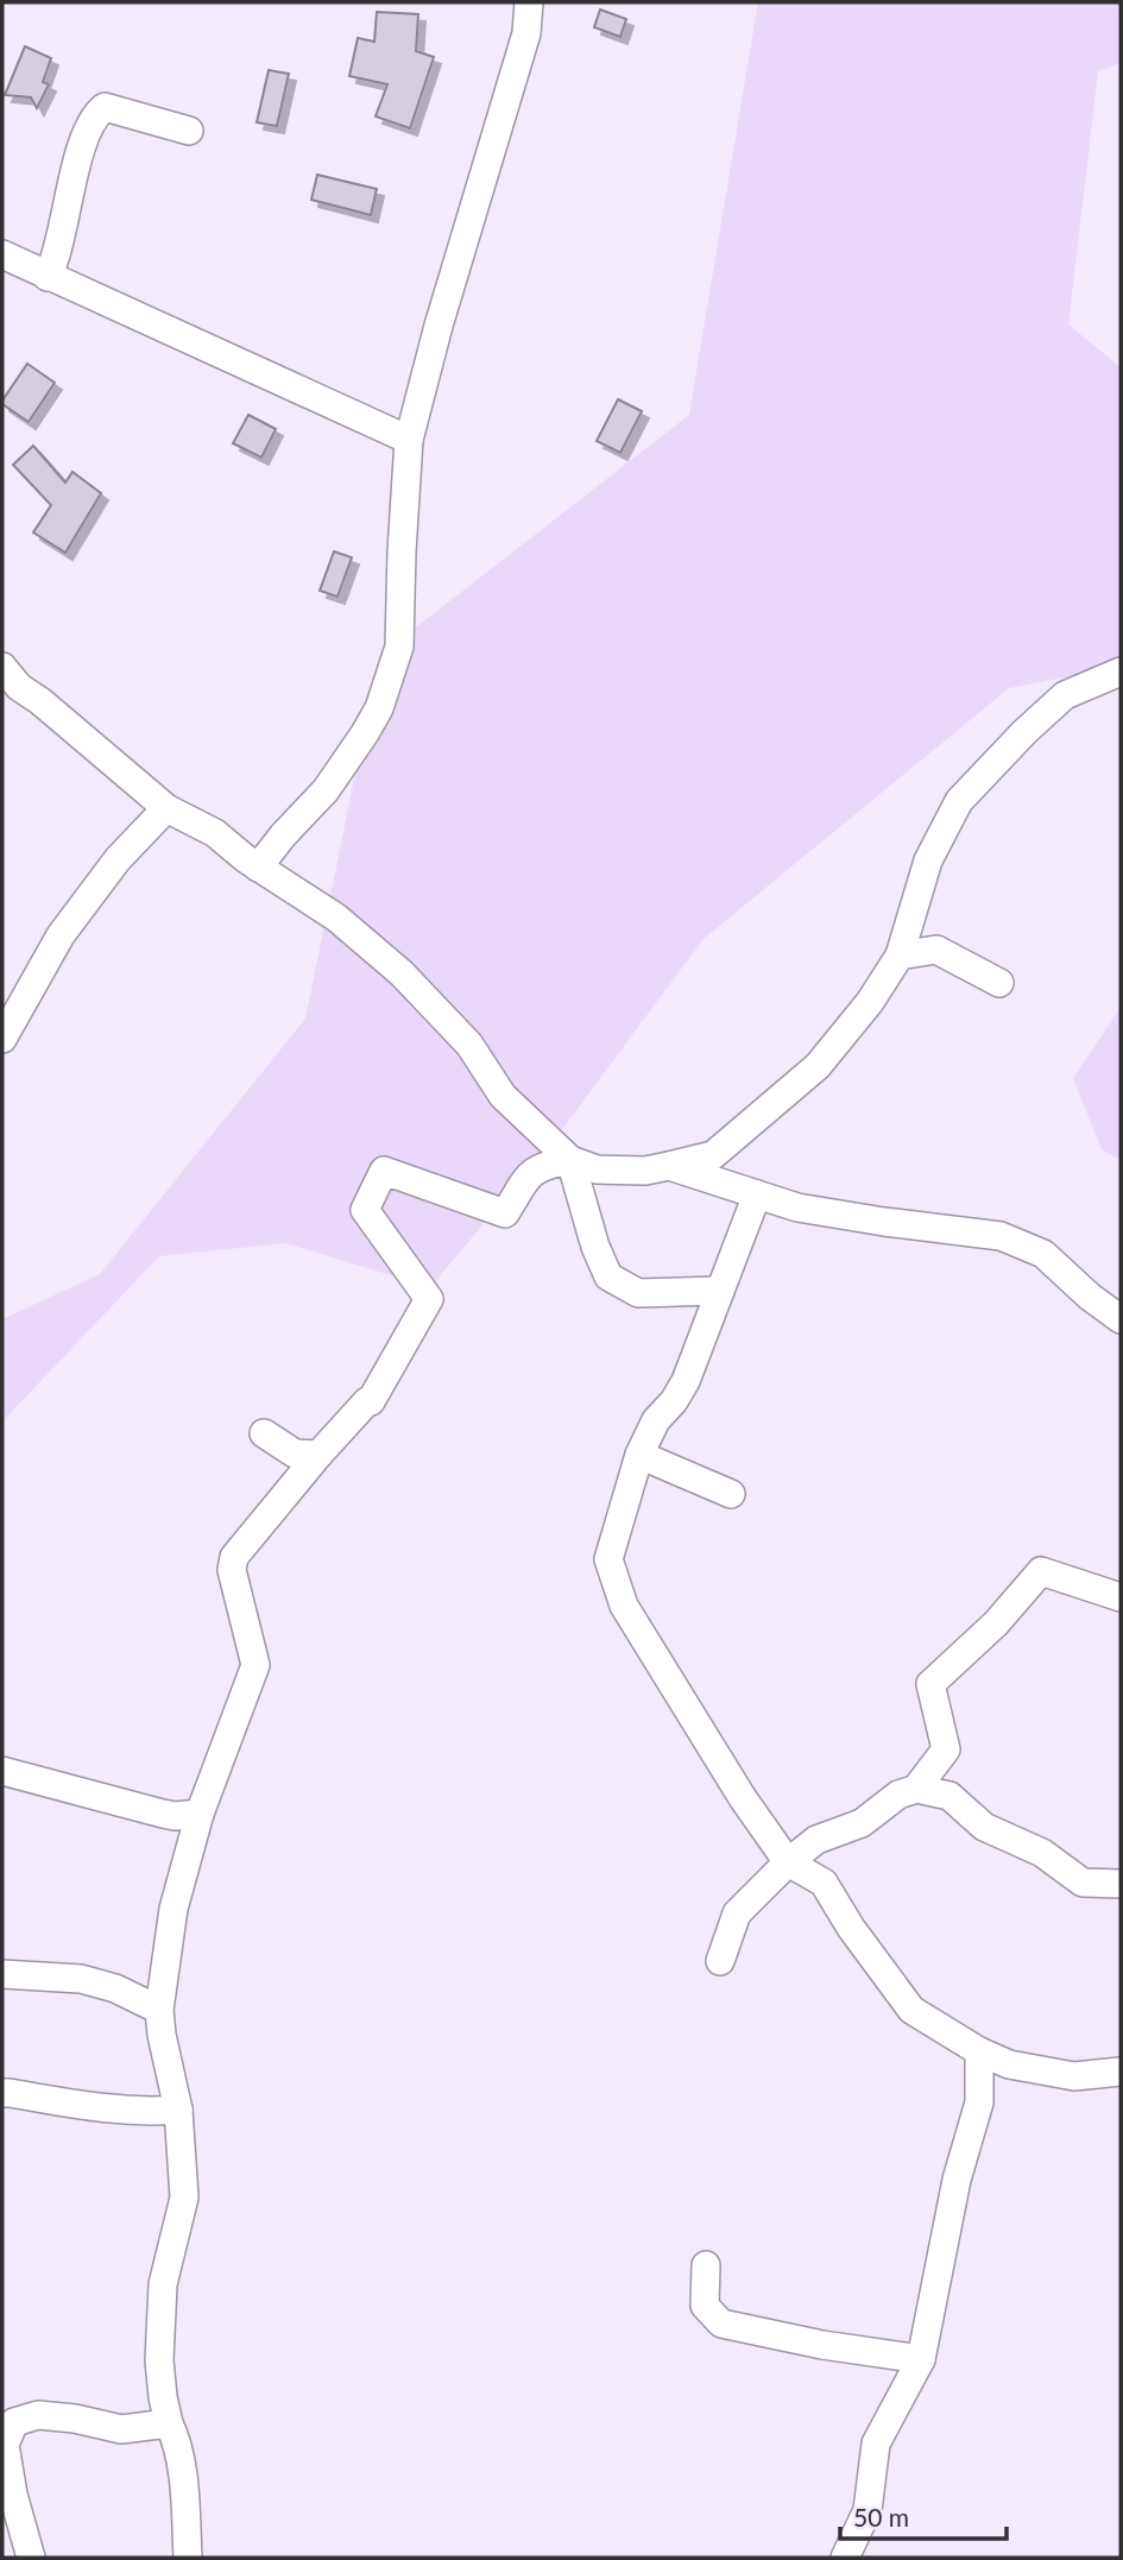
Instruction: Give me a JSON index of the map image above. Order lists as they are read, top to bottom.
{
  "scale_bar": "50 m"
}
